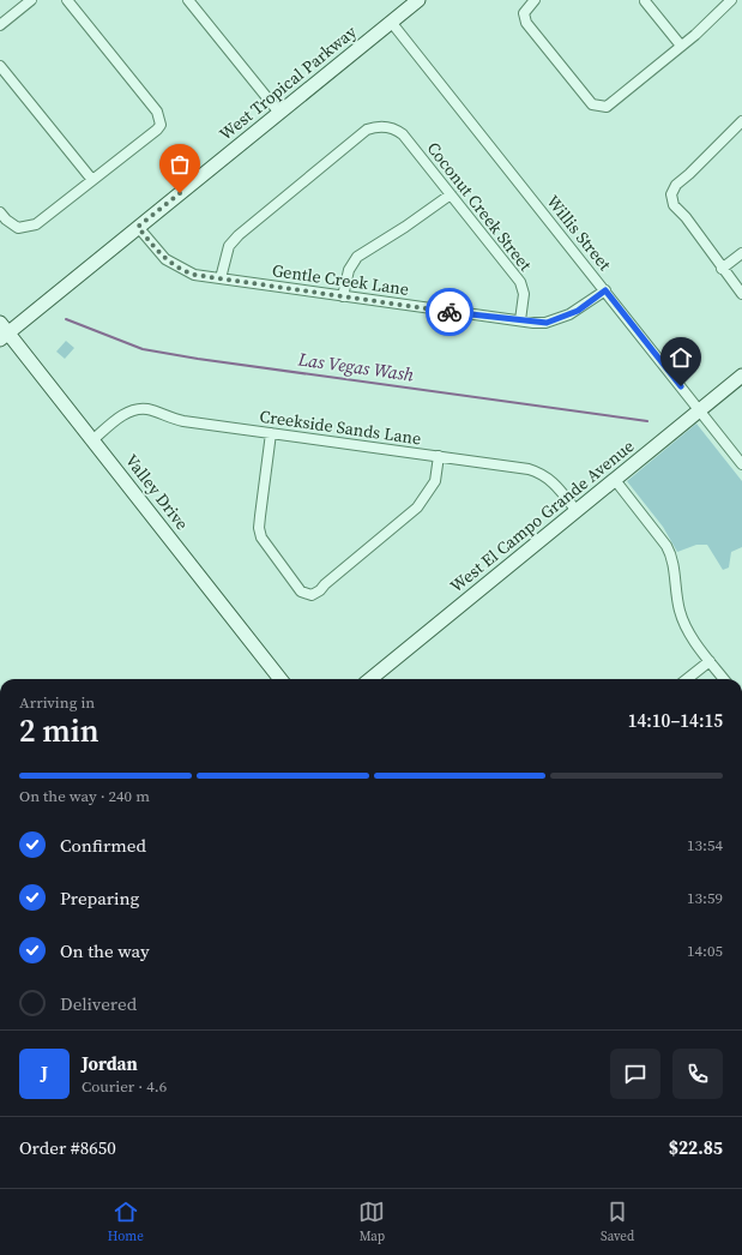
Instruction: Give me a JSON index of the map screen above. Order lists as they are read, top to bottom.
{
  "streets": {
    "street": [
      "West Tropical Parkway",
      "Coconut Creek Street",
      "Willis Street",
      "Gentle Creek Lane",
      "Creekside Sands Lane",
      "Valley Drive",
      "West El Campo Grande Avenue"
    ]
  },
  "crossings": [
    ["West Tropical Parkway", "Willis Street"],
    ["West Tropical Parkway", "Gentle Creek Lane"],
    ["West Tropical Parkway", "Valley Drive"],
    ["Coconut Creek Street", "Gentle Creek Lane"],
    ["Willis Street", "Gentle Creek Lane"],
    ["Willis Street", "West El Campo Grande Avenue"],
    ["Creekside Sands Lane", "Valley Drive"],
    ["Creekside Sands Lane", "West El Campo Grande Avenue"]
  ],
  "water": ["Las Vegas Wash"],
  "page": {
    "heading": ["2 min", "Arriving in", "14:10–14:15"],
    "panel": [
      "Jordan",
      "Courier · 4.6",
      "Order #8650",
      "$22.85"
    ],
    "bar": "On the way · 240 m",
    "list": [
      ["Confirmed", "13:54"],
      ["Preparing", "13:59"],
      ["On the way", "14:05"],
      "Delivered"
    ],
    "round": "J",
    "tabs": ["Home", "Map", "Saved"]
  }
}
